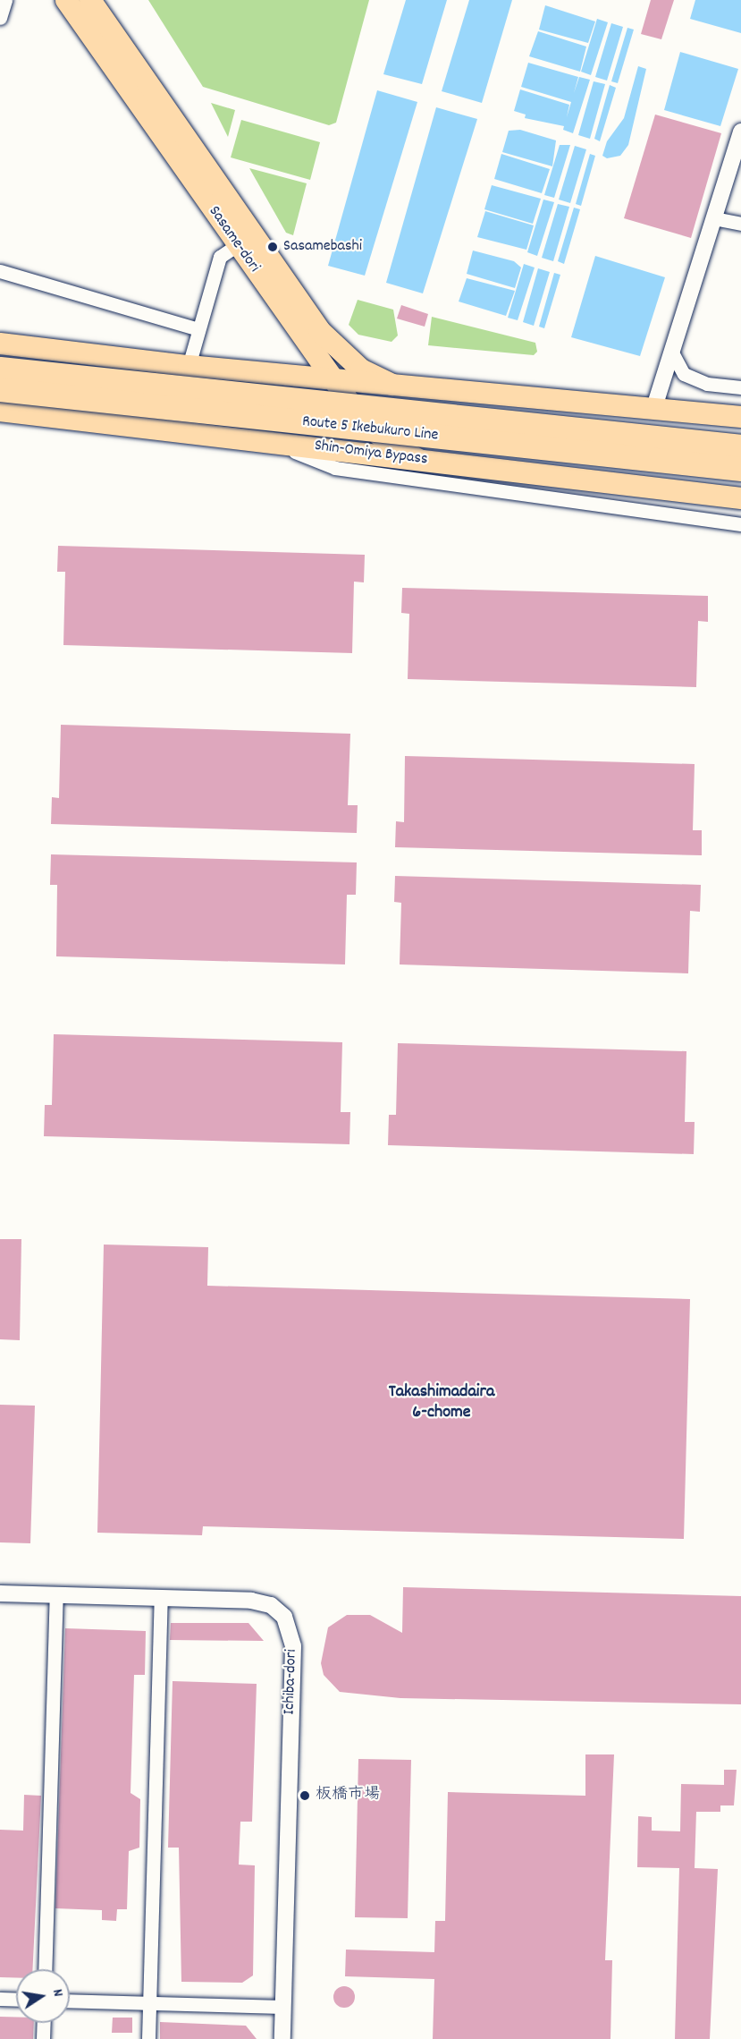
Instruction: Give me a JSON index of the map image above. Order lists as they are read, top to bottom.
{
  "streets": {
    "highway": ["Route 5 Ikebukuro Line"],
    "main road": ["Sasame-dori", "Shin-Omiya Bypass"],
    "street": ["Ichiba-dori"]
  },
  "crossings": [
    ["Sasame-dori", "Shin-Omiya Bypass"]
  ],
  "districts": ["Takashimadaira 6-chome"],
  "places": ["Sasamebashi", "板橋市場"],
  "north": "right"
}
